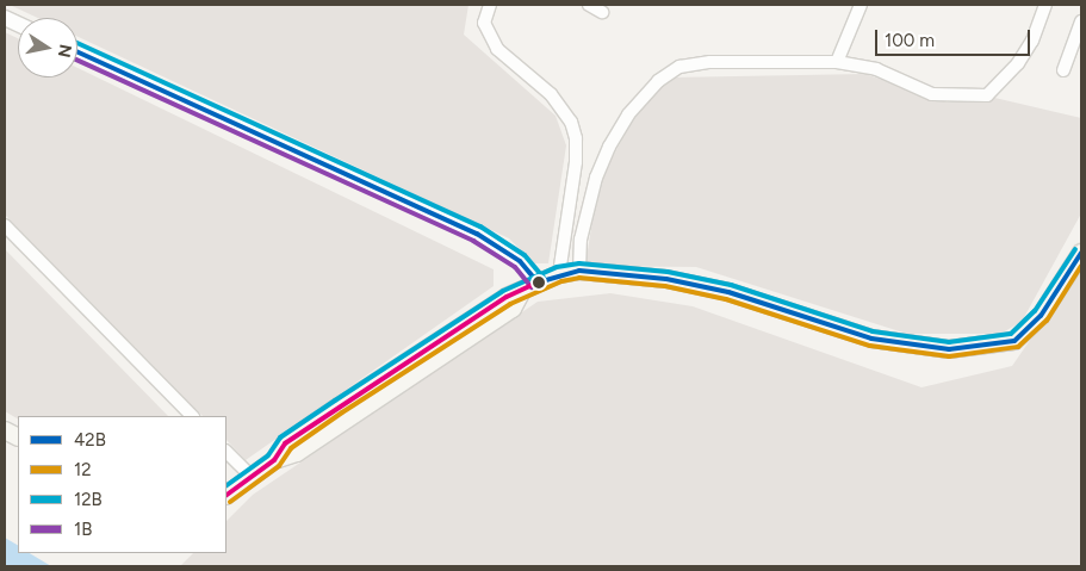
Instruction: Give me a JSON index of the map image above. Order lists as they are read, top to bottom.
{
  "lines": [
    "transit line 12B",
    "transit line 42B",
    "transit line 1B",
    "transit line 12"
  ],
  "legend": [
    "42B",
    "12",
    "12B",
    "1B"
  ],
  "scale_bar": "100 m",
  "north": "right"
}
